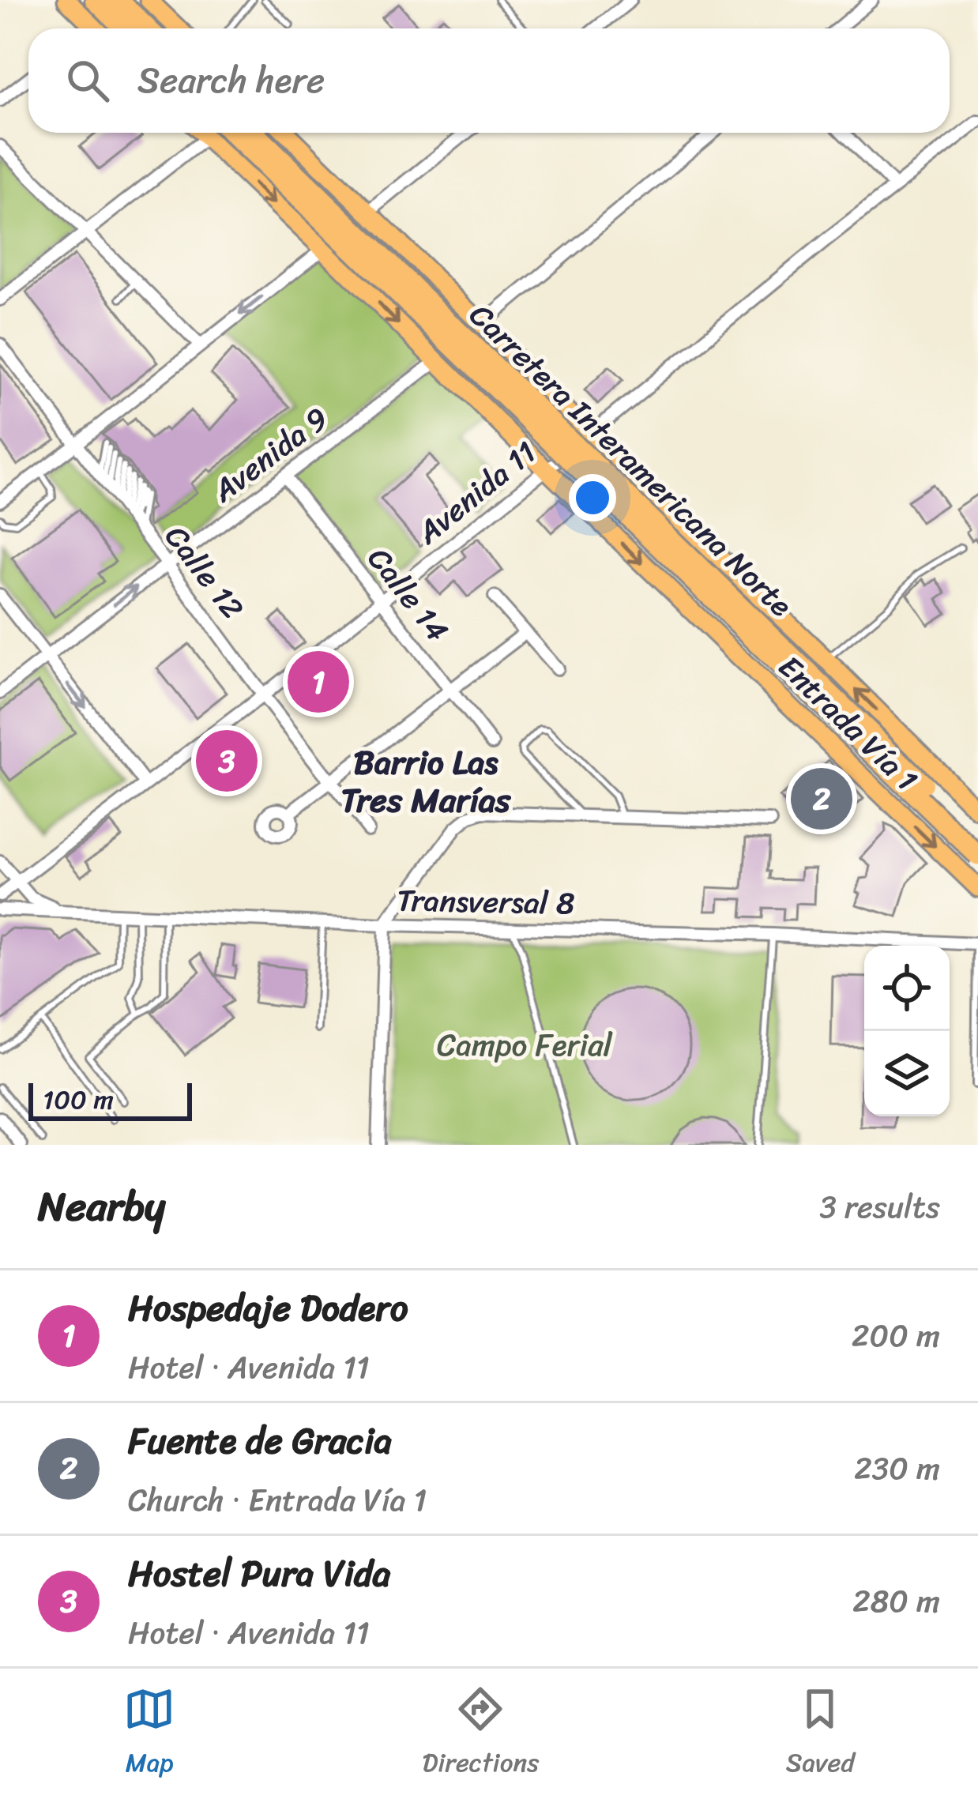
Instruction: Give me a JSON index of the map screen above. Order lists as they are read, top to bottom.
{
  "streets": {
    "highway": ["Carretera Interamericana Norte"],
    "main road": ["Entrada Vía 1"],
    "street": [
      "Avenida 9",
      "Avenida 11",
      "Calle 12",
      "Calle 14",
      "Transversal 8"
    ]
  },
  "crossings": [
    ["Avenida 9", "Calle 12"],
    ["Avenida 9", "Calle 14"],
    ["Avenida 9", "Entrada Vía 1"],
    ["Avenida 11", "Calle 12"],
    ["Avenida 11", "Calle 14"],
    ["Avenida 11", "Entrada Vía 1"]
  ],
  "districts": ["Barrio Las Tres Marías"],
  "parks": ["Campo Ferial"],
  "scale_bar": "100 m",
  "page": {
    "search": "Search here",
    "pins": ["1", "3", "2"],
    "scale": "100 m",
    "heading": ["Nearby", "3 results"],
    "list": [
      {
        "mark": "1",
        "name": "Hospedaje Dodero",
        "note": "Hotel · Avenida 11",
        "value": "200 m"
      },
      {
        "mark": "2",
        "name": "Fuente de Gracia",
        "note": "Church · Entrada Vía 1",
        "value": "230 m"
      },
      {
        "mark": "3",
        "name": "Hostel Pura Vida",
        "note": "Hotel · Avenida 11",
        "value": "280 m"
      }
    ],
    "nav": ["Map", "Directions", "Saved"]
  }
}
